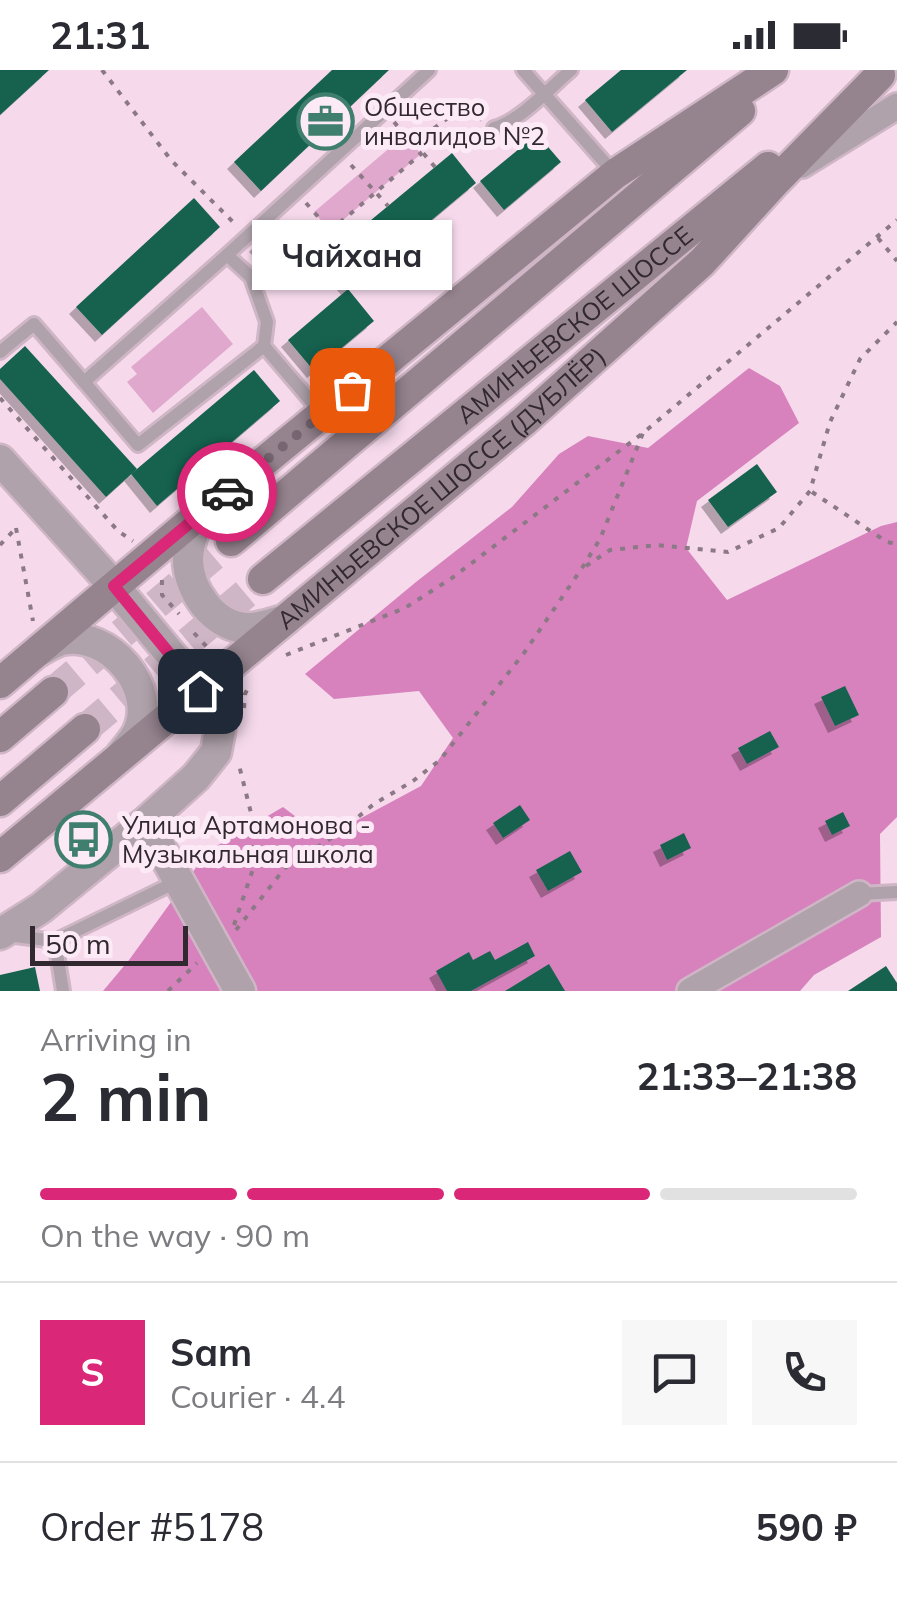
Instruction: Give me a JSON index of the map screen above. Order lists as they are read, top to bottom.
{
  "streets": {
    "main road": ["АМИНЬЕВСКОЕ ШОССЕ", "АМИНЬЕВСКОЕ ШОССЕ (ДУБЛЁР)"]
  },
  "crossings": [
    ["АМИНЬЕВСКОЕ ШОССЕ", "АМИНЬЕВСКОЕ ШОССЕ (ДУБЛЁР)"]
  ],
  "places": {
    "office": ["Общество инвалидов №2"],
    "other": ["Чайхана"],
    "bus stop": ["Улица Артамонова - Музыкальная школа"]
  },
  "scale_bar": "50 m",
  "page": {
    "status": "21:31",
    "bubble": "Чайхана",
    "scale": "50 m",
    "heading": ["2 min", "Arriving in", "21:33–21:38"],
    "panel": [
      "Sam",
      "Courier · 4.4",
      "Order #5178",
      "590 ₽"
    ],
    "bar": "On the way · 90 m",
    "round": "S"
  }
}
